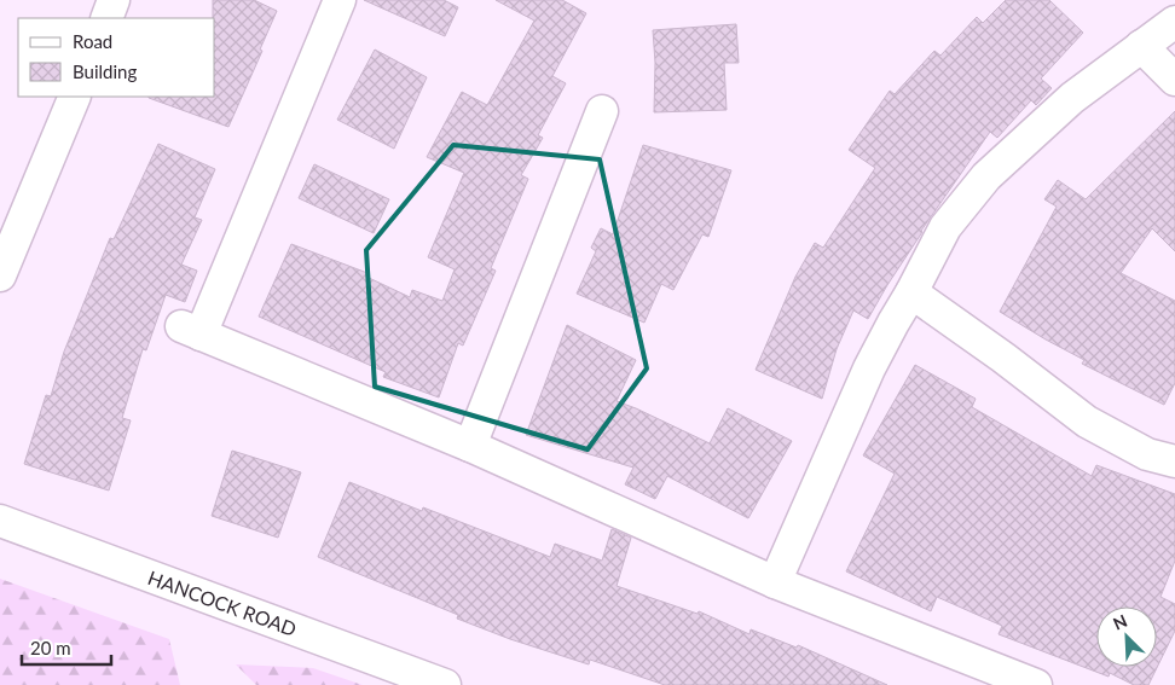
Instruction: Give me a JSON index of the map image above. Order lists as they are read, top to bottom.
{
  "streets": {
    "street": ["HANCOCK ROAD"]
  },
  "legend": ["Road", "Building"],
  "scale_bar": "20 m",
  "north": "top left"
}
